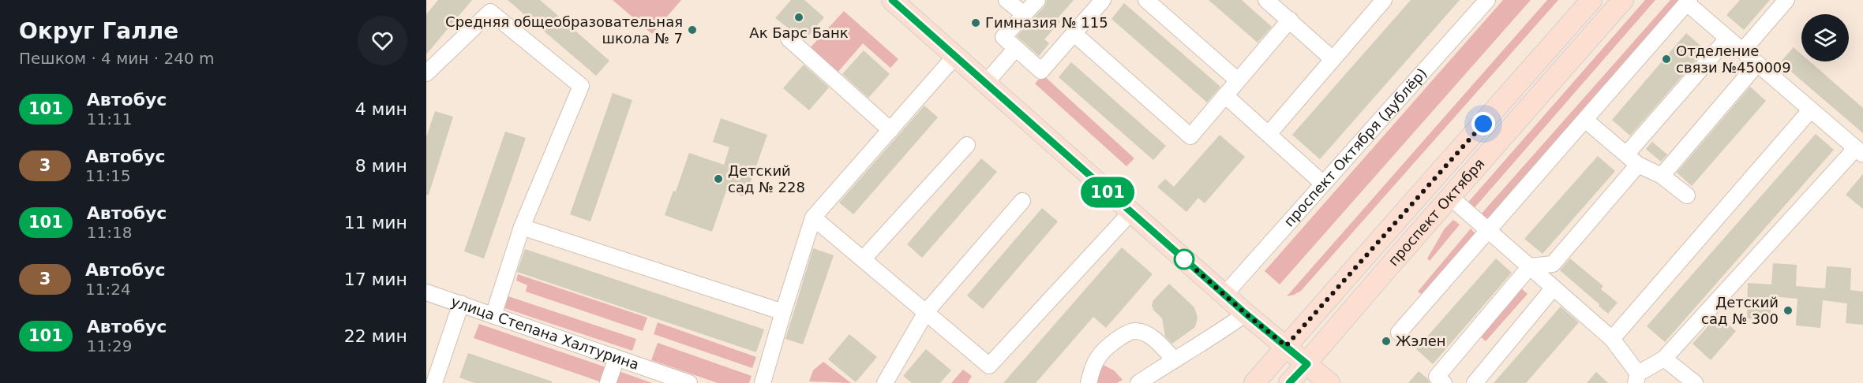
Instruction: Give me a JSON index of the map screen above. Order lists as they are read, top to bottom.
{
  "streets": {
    "main road": ["проспект Октября"],
    "street": ["проспект Октября (дублёр)", "улица Степана Халтурина"]
  },
  "places": [
    "Ак Барс Банк",
    "Гимназия № 115",
    "Средняя общеобразовательная школа № 7",
    "Отделение связи №450009",
    "Детский сад № 228",
    "Детский сад № 300",
    "Жэлен"
  ],
  "lines": ["bus line 101"],
  "page": {
    "heading": ["Округ Галле", "Пешком · 4 мин · 240 m"],
    "on_map": "101",
    "list": [
      {
        "mark": "101",
        "name": "Автобус",
        "note": "11:11",
        "value": "4 мин"
      },
      {
        "mark": "3",
        "name": "Автобус",
        "note": "11:15",
        "value": "8 мин"
      },
      {
        "mark": "101",
        "name": "Автобус",
        "note": "11:18",
        "value": "11 мин"
      },
      {
        "mark": "3",
        "name": "Автобус",
        "note": "11:24",
        "value": "17 мин"
      },
      {
        "mark": "101",
        "name": "Автобус",
        "note": "11:29",
        "value": "22 мин"
      }
    ]
  }
}
